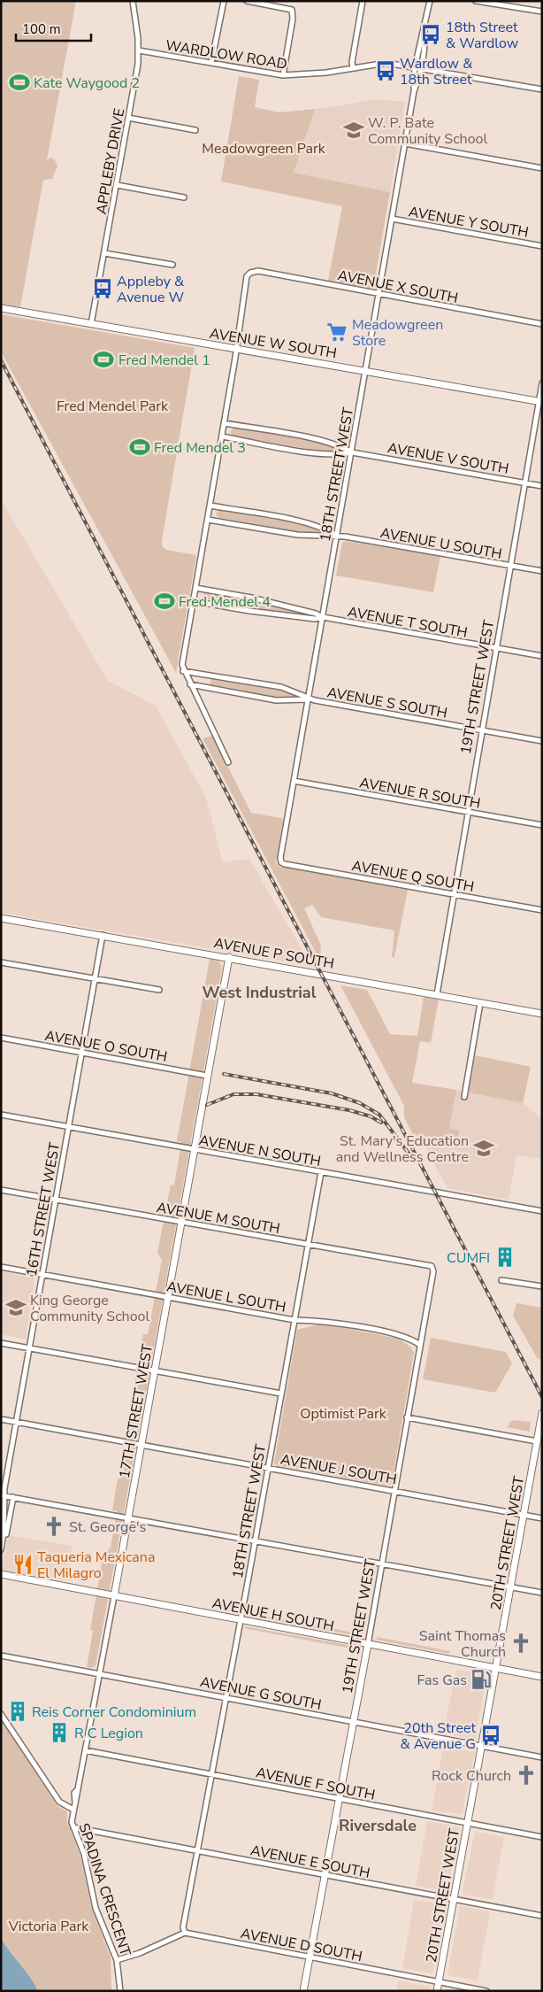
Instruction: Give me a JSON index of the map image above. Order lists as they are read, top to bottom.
{
  "streets": {
    "street": [
      "WARDLOW ROAD",
      "APPLEBY DRIVE",
      "AVENUE Y SOUTH",
      "AVENUE X SOUTH",
      "AVENUE W SOUTH",
      "AVENUE V SOUTH",
      "18TH STREET WEST",
      "AVENUE U SOUTH",
      "AVENUE T SOUTH",
      "19TH STREET WEST",
      "AVENUE S SOUTH",
      "AVENUE R SOUTH",
      "AVENUE Q SOUTH",
      "AVENUE P SOUTH",
      "AVENUE O SOUTH",
      "AVENUE N SOUTH",
      "16TH STREET WEST",
      "AVENUE M SOUTH",
      "AVENUE L SOUTH",
      "17TH STREET WEST",
      "AVENUE J SOUTH",
      "20TH STREET WEST",
      "AVENUE H SOUTH",
      "AVENUE G SOUTH",
      "AVENUE F SOUTH",
      "AVENUE E SOUTH",
      "SPADINA CRESCENT",
      "AVENUE D SOUTH"
    ]
  },
  "crossings": [
    ["WARDLOW ROAD", "APPLEBY DRIVE"],
    ["APPLEBY DRIVE", "AVENUE W SOUTH"],
    ["AVENUE Y SOUTH", "18TH STREET WEST"],
    ["AVENUE X SOUTH", "AVENUE W SOUTH"],
    ["AVENUE X SOUTH", "18TH STREET WEST"],
    ["AVENUE W SOUTH", "18TH STREET WEST"],
    ["AVENUE W SOUTH", "19TH STREET WEST"],
    ["AVENUE V SOUTH", "18TH STREET WEST"],
    ["AVENUE V SOUTH", "19TH STREET WEST"],
    ["18TH STREET WEST", "AVENUE U SOUTH"],
    ["18TH STREET WEST", "AVENUE T SOUTH"],
    ["18TH STREET WEST", "AVENUE S SOUTH"],
    ["18TH STREET WEST", "AVENUE R SOUTH"],
    ["18TH STREET WEST", "AVENUE Q SOUTH"],
    ["18TH STREET WEST", "AVENUE N SOUTH"],
    ["18TH STREET WEST", "AVENUE M SOUTH"],
    ["18TH STREET WEST", "AVENUE L SOUTH"],
    ["18TH STREET WEST", "AVENUE J SOUTH"],
    ["18TH STREET WEST", "AVENUE H SOUTH"],
    ["18TH STREET WEST", "AVENUE G SOUTH"],
    ["18TH STREET WEST", "AVENUE F SOUTH"],
    ["18TH STREET WEST", "AVENUE E SOUTH"],
    ["18TH STREET WEST", "AVENUE D SOUTH"],
    ["AVENUE U SOUTH", "19TH STREET WEST"],
    ["AVENUE T SOUTH", "19TH STREET WEST"],
    ["19TH STREET WEST", "AVENUE S SOUTH"],
    ["19TH STREET WEST", "AVENUE R SOUTH"],
    ["19TH STREET WEST", "AVENUE Q SOUTH"],
    ["19TH STREET WEST", "AVENUE P SOUTH"],
    ["19TH STREET WEST", "AVENUE M SOUTH"],
    ["19TH STREET WEST", "AVENUE L SOUTH"],
    ["19TH STREET WEST", "AVENUE J SOUTH"],
    ["19TH STREET WEST", "AVENUE H SOUTH"],
    ["19TH STREET WEST", "AVENUE G SOUTH"],
    ["19TH STREET WEST", "AVENUE F SOUTH"],
    ["19TH STREET WEST", "AVENUE E SOUTH"],
    ["19TH STREET WEST", "AVENUE D SOUTH"],
    ["AVENUE P SOUTH", "16TH STREET WEST"],
    ["AVENUE P SOUTH", "17TH STREET WEST"],
    ["AVENUE O SOUTH", "16TH STREET WEST"],
    ["AVENUE O SOUTH", "17TH STREET WEST"],
    ["AVENUE N SOUTH", "16TH STREET WEST"],
    ["AVENUE N SOUTH", "17TH STREET WEST"],
    ["16TH STREET WEST", "AVENUE M SOUTH"],
    ["16TH STREET WEST", "AVENUE L SOUTH"],
    ["16TH STREET WEST", "AVENUE J SOUTH"],
    ["AVENUE M SOUTH", "17TH STREET WEST"],
    ["AVENUE L SOUTH", "17TH STREET WEST"],
    ["17TH STREET WEST", "AVENUE J SOUTH"],
    ["17TH STREET WEST", "AVENUE H SOUTH"],
    ["17TH STREET WEST", "AVENUE G SOUTH"],
    ["17TH STREET WEST", "AVENUE F SOUTH"],
    ["17TH STREET WEST", "SPADINA CRESCENT"],
    ["AVENUE J SOUTH", "20TH STREET WEST"],
    ["20TH STREET WEST", "AVENUE H SOUTH"],
    ["20TH STREET WEST", "AVENUE G SOUTH"],
    ["20TH STREET WEST", "AVENUE F SOUTH"],
    ["20TH STREET WEST", "AVENUE E SOUTH"],
    ["20TH STREET WEST", "AVENUE D SOUTH"],
    ["AVENUE E SOUTH", "SPADINA CRESCENT"]
  ],
  "districts": ["West Industrial", "Riversdale"],
  "parks": [
    "Meadowgreen Park",
    "Fred Mendel Park",
    "Optimist Park",
    "Victoria Park"
  ],
  "places": {
    "bus stop": [
      "18th Street & Wardlow",
      "Wardlow & 18th Street",
      "Appleby & Avenue W",
      "20th Street & Avenue G"
    ],
    "sports": [
      "Kate Waygood 2",
      "Fred Mendel 1",
      "Fred Mendel 3",
      "Fred Mendel 4"
    ],
    "school or university": ["W. P. Bate Community School", "St. Mary's Education and Wellness Centre", "King George Community School"],
    "supermarket": ["Meadowgreen Store"],
    "building": ["CUMFI", "Reis Corner Condominium", "R C Legion"],
    "church": ["St. George's", "Saint Thomas Church", "Rock Church"],
    "restaurant": ["Taqueria Mexicana El Milagro"],
    "fuel station": ["Fas Gas"]
  },
  "scale_bar": "100 m"
}
